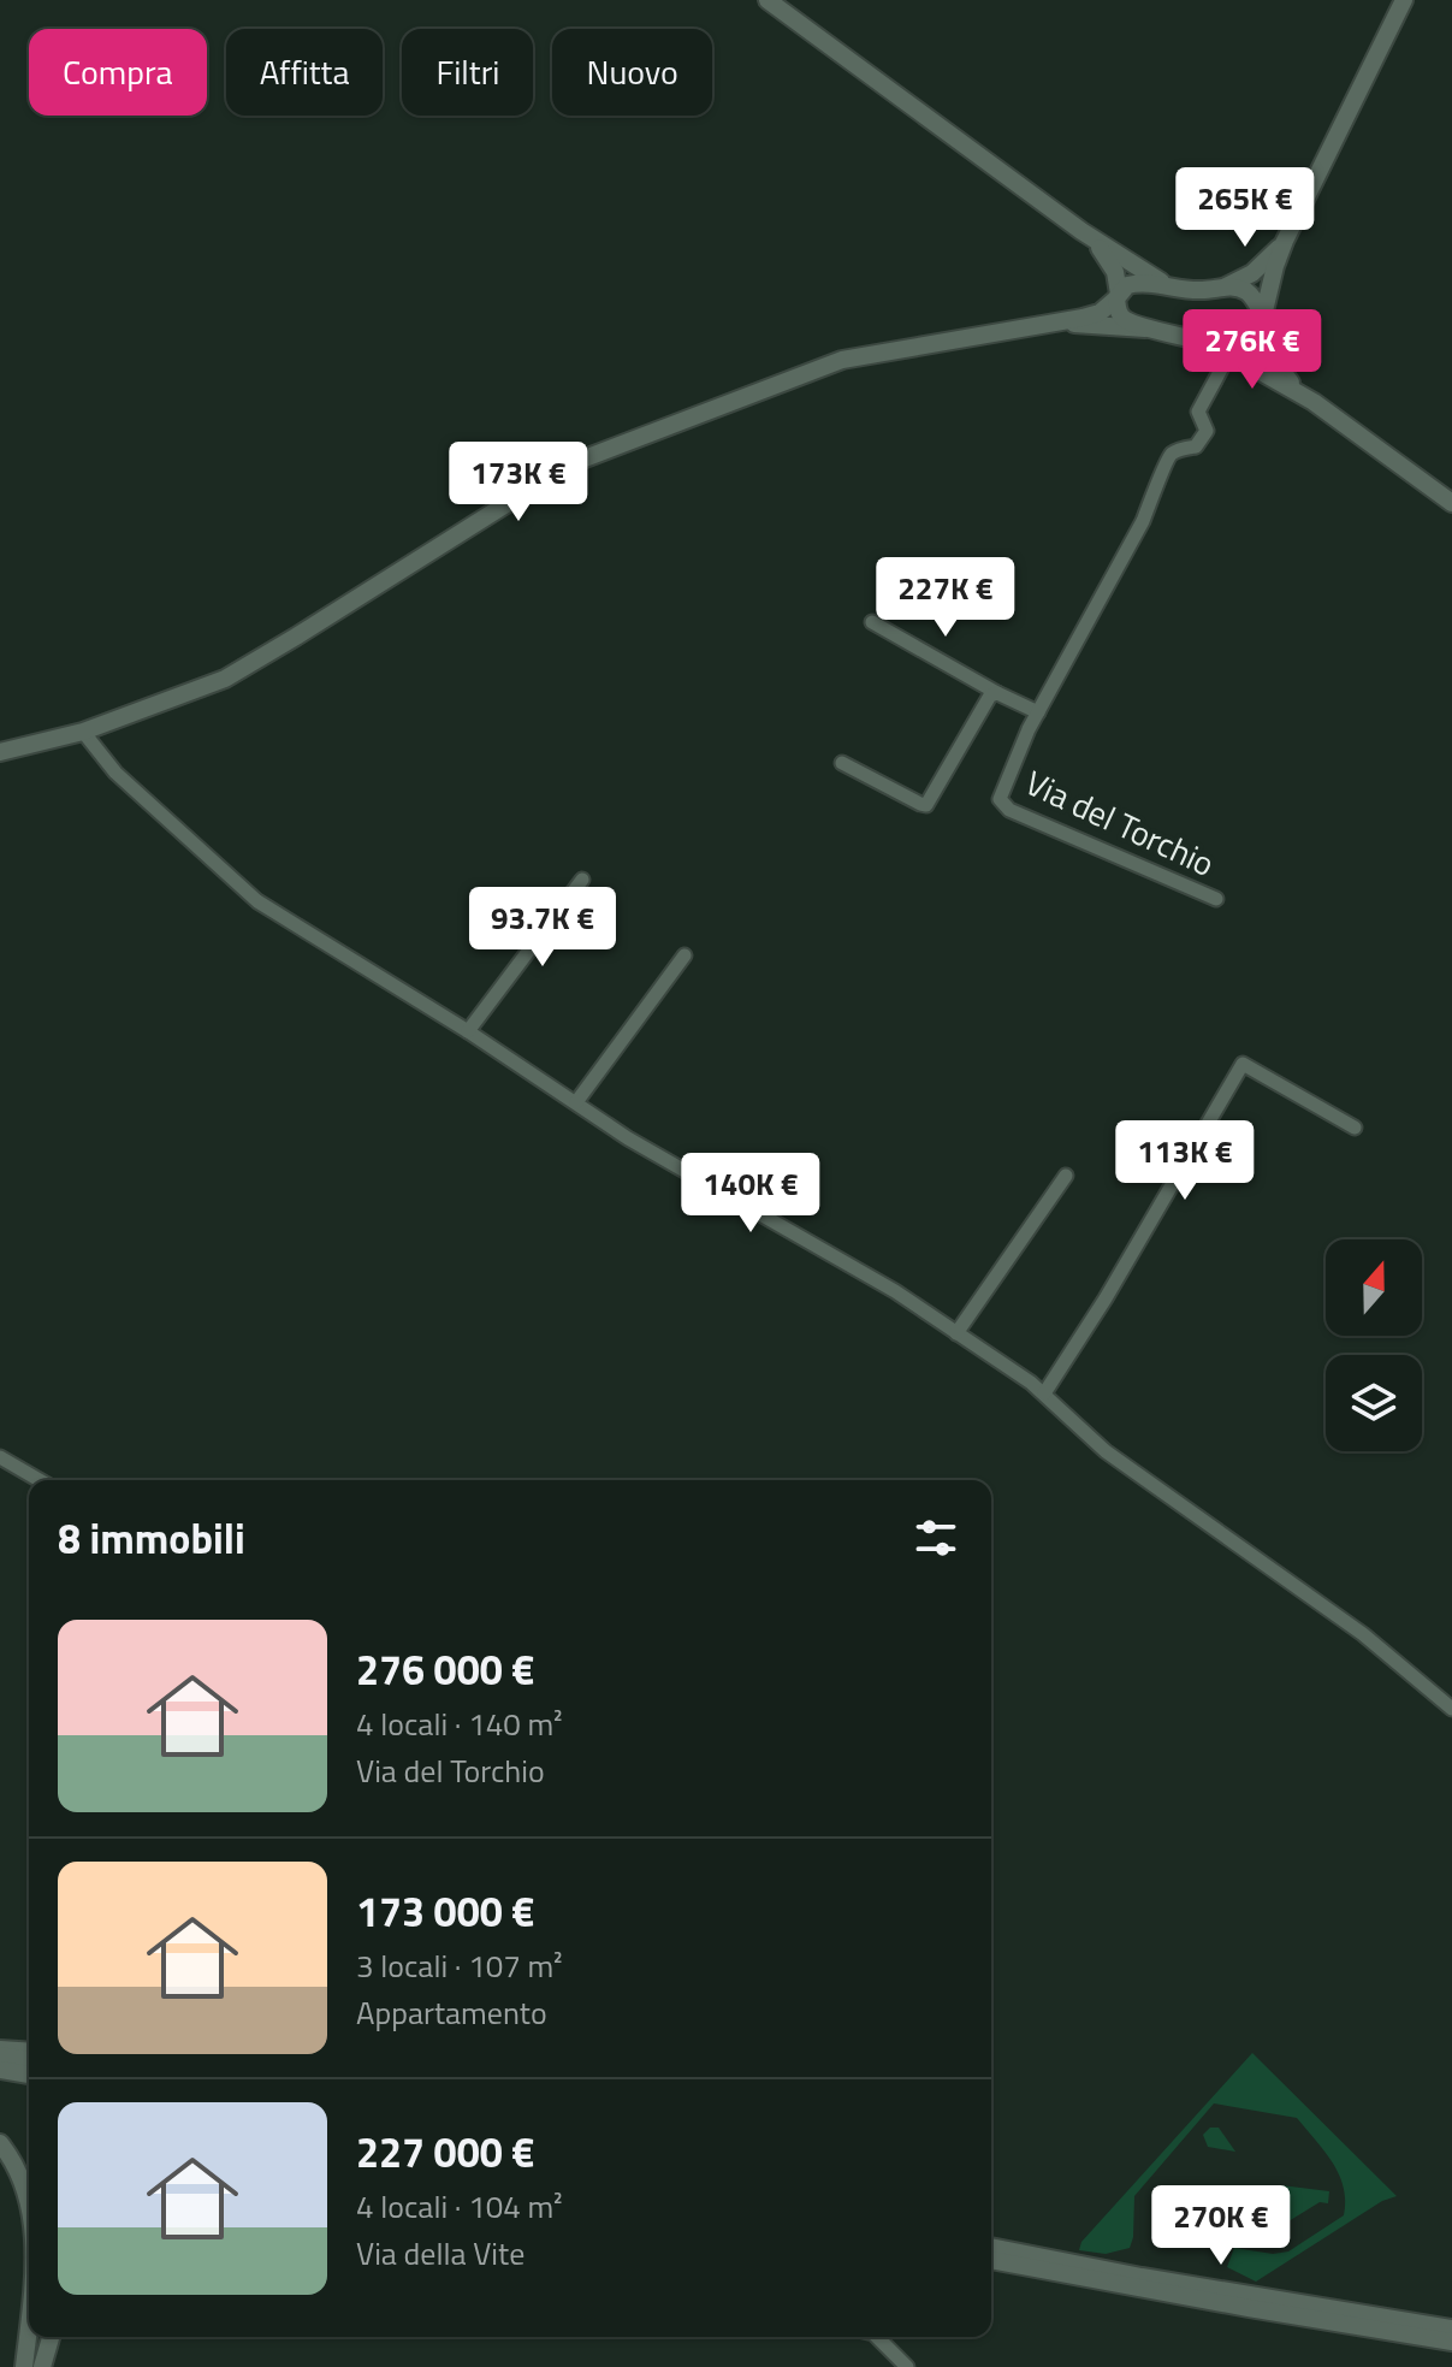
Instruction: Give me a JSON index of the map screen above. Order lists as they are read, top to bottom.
{
  "streets": {
    "street": ["Via del Torchio"]
  },
  "north": "top",
  "page": {
    "chip": [
      "Compra",
      "Affitta",
      "Filtri",
      "Nuovo"
    ],
    "price": [
      "265K €",
      "276K €",
      "173K €",
      "227K €",
      "93.7K €",
      "113K €",
      "140K €",
      "270K €"
    ],
    "heading": "8 immobili",
    "list": [
      {
        "name": "276 000 €",
        "note": "4 locali · 140 m² · Via del Torchio"
      },
      {
        "name": "173 000 €",
        "note": "3 locali · 107 m² · Appartamento"
      },
      {
        "name": "227 000 €",
        "note": "4 locali · 104 m² · Via della Vite"
      }
    ]
  }
}
